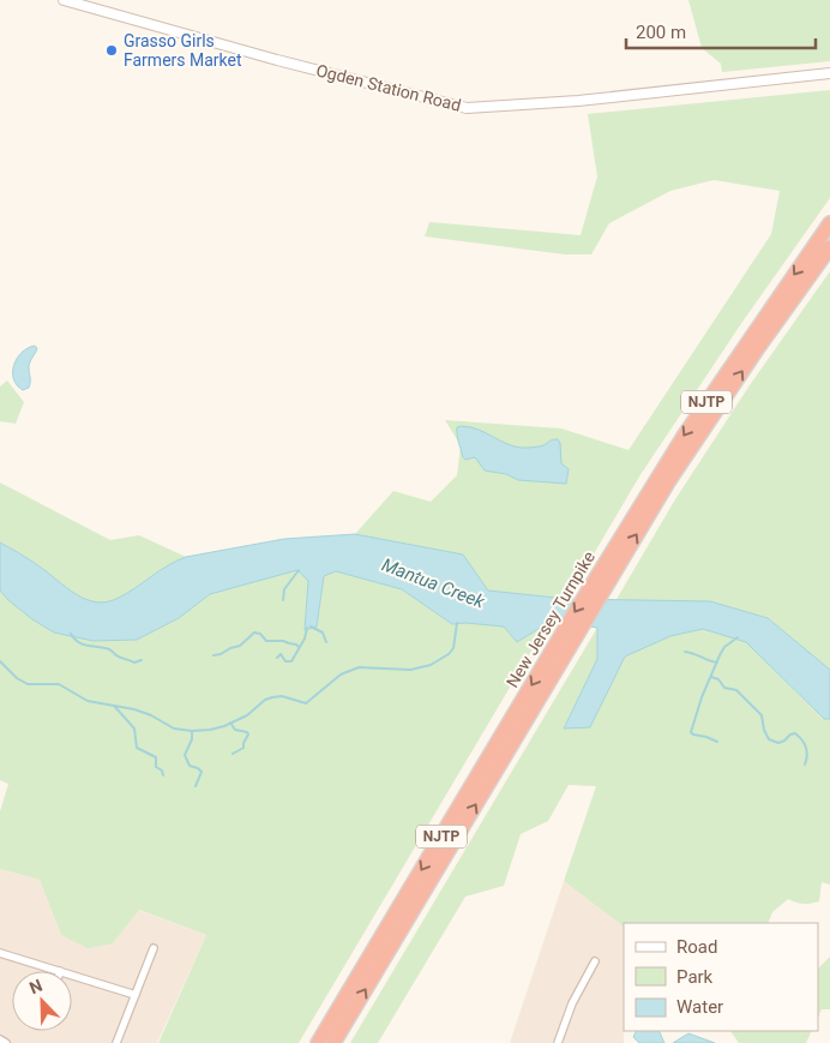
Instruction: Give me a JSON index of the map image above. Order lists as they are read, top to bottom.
{
  "streets": {
    "highway": ["NJTP", "New Jersey Turnpike"],
    "street": ["Ogden Station Road"]
  },
  "water": ["Mantua Creek"],
  "places": ["Grasso Girls Farmers Market"],
  "legend": ["Road", "Park", "Water"],
  "scale_bar": "200 m",
  "north": "top left"
}
